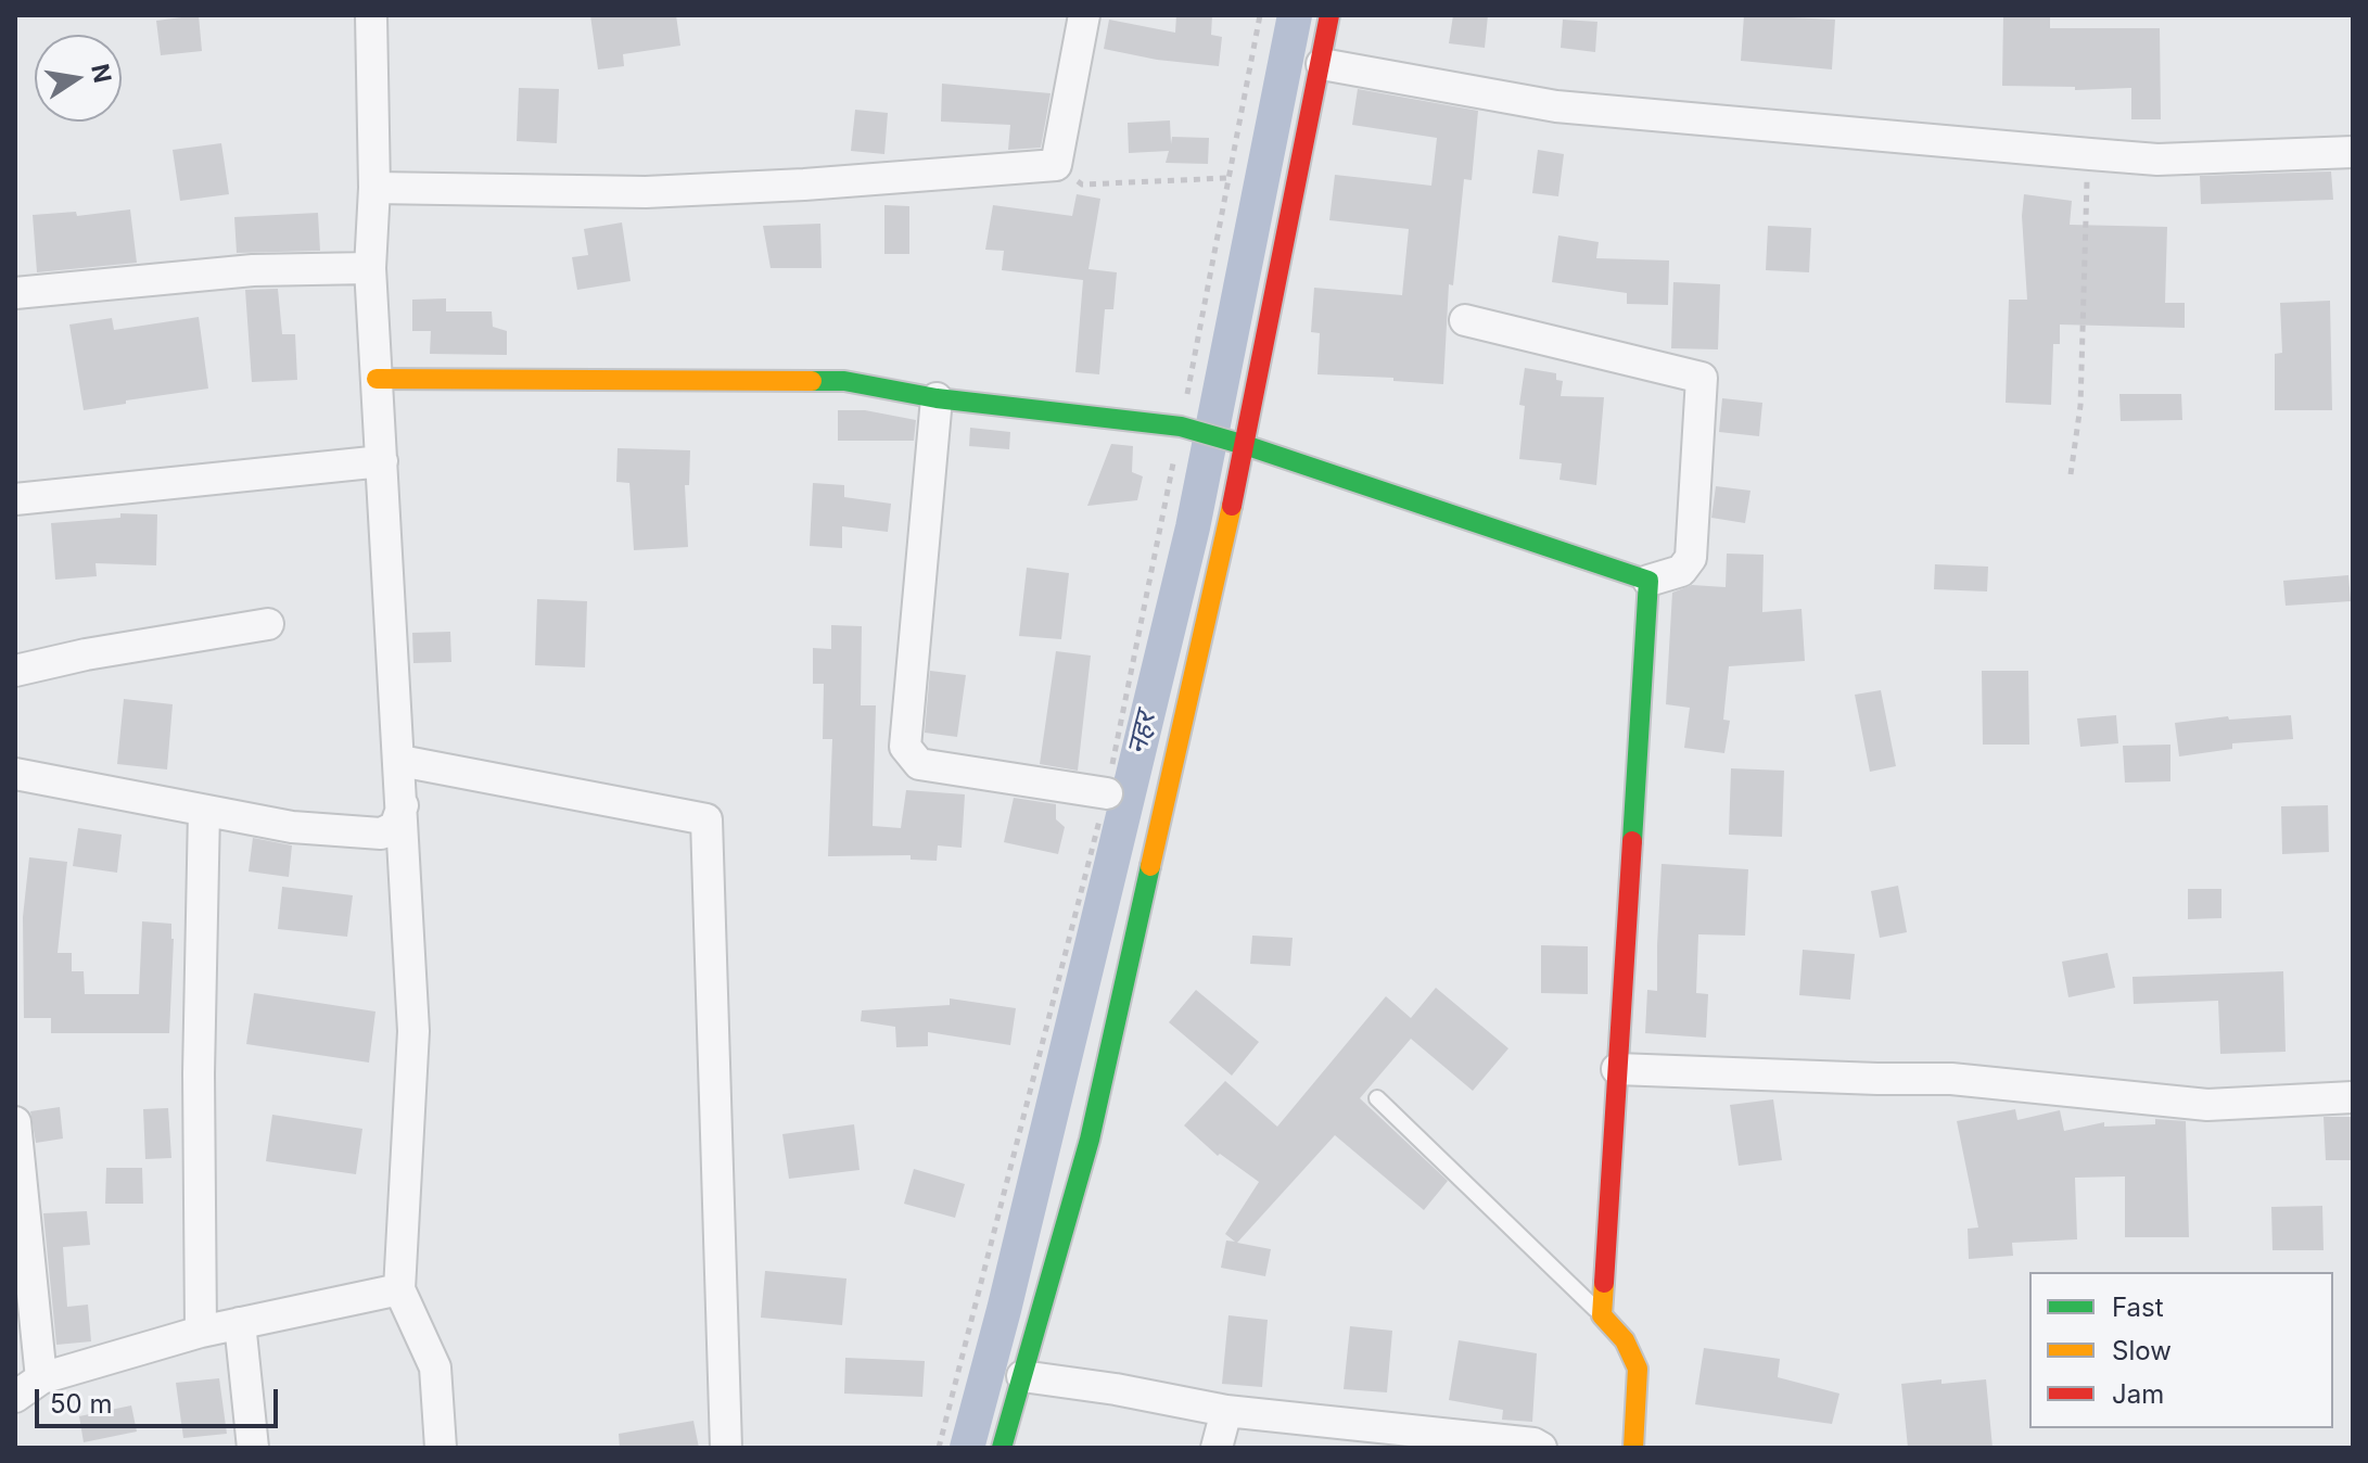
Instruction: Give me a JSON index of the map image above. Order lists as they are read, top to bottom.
{
  "water": ["नहर"],
  "legend": ["Fast", "Slow", "Jam"],
  "scale_bar": "50 m",
  "north": "right"
}
